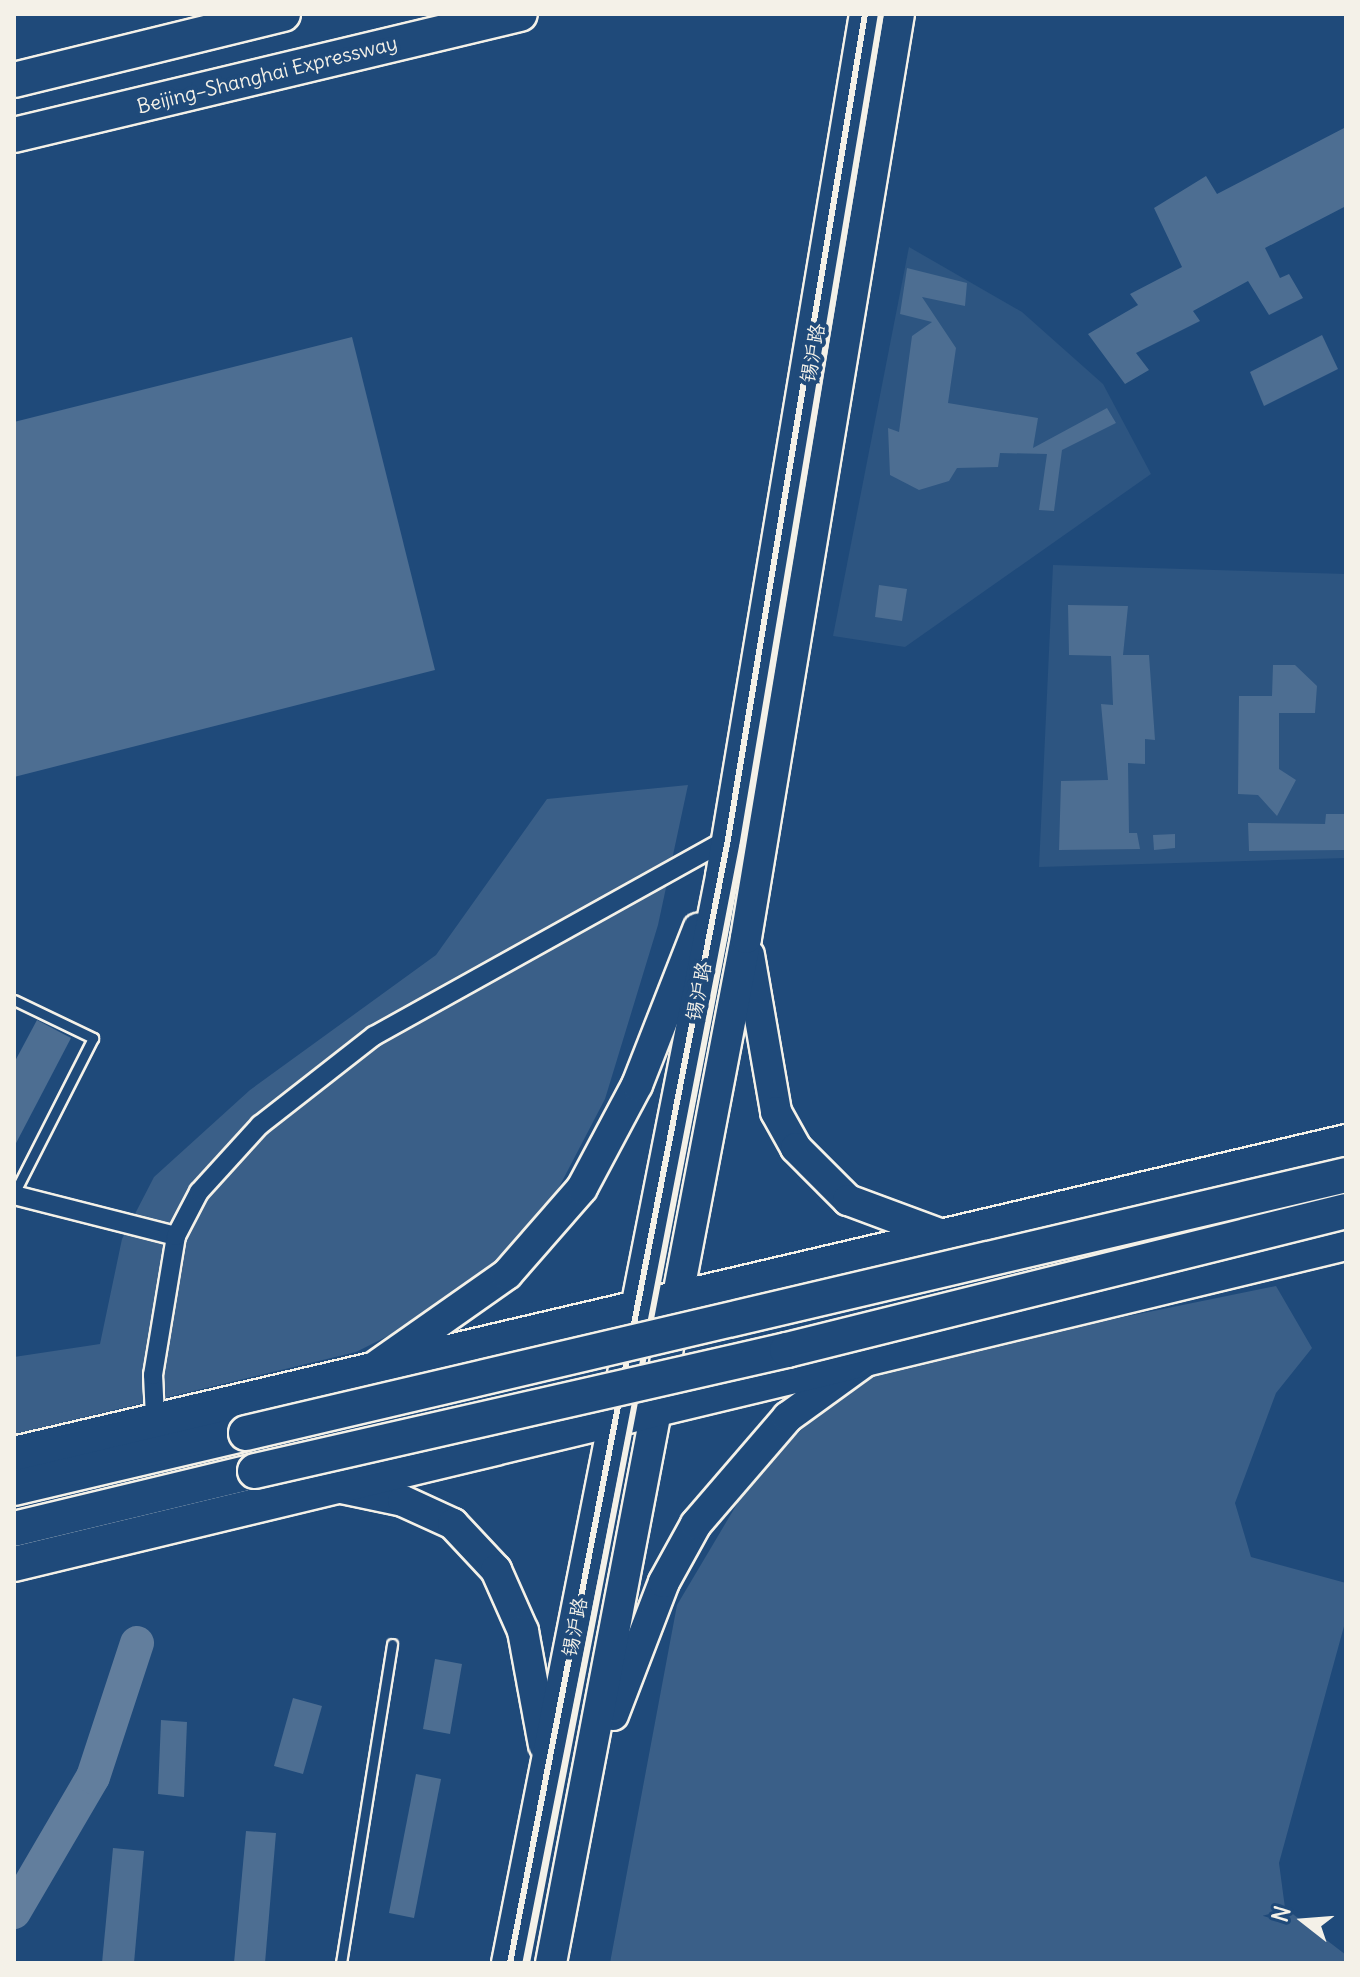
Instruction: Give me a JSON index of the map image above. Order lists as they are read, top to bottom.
{
  "streets": {
    "highway": ["Beijing–Shanghai Expressway"],
    "main road": ["锡沪路"]
  },
  "north": "left"
}
